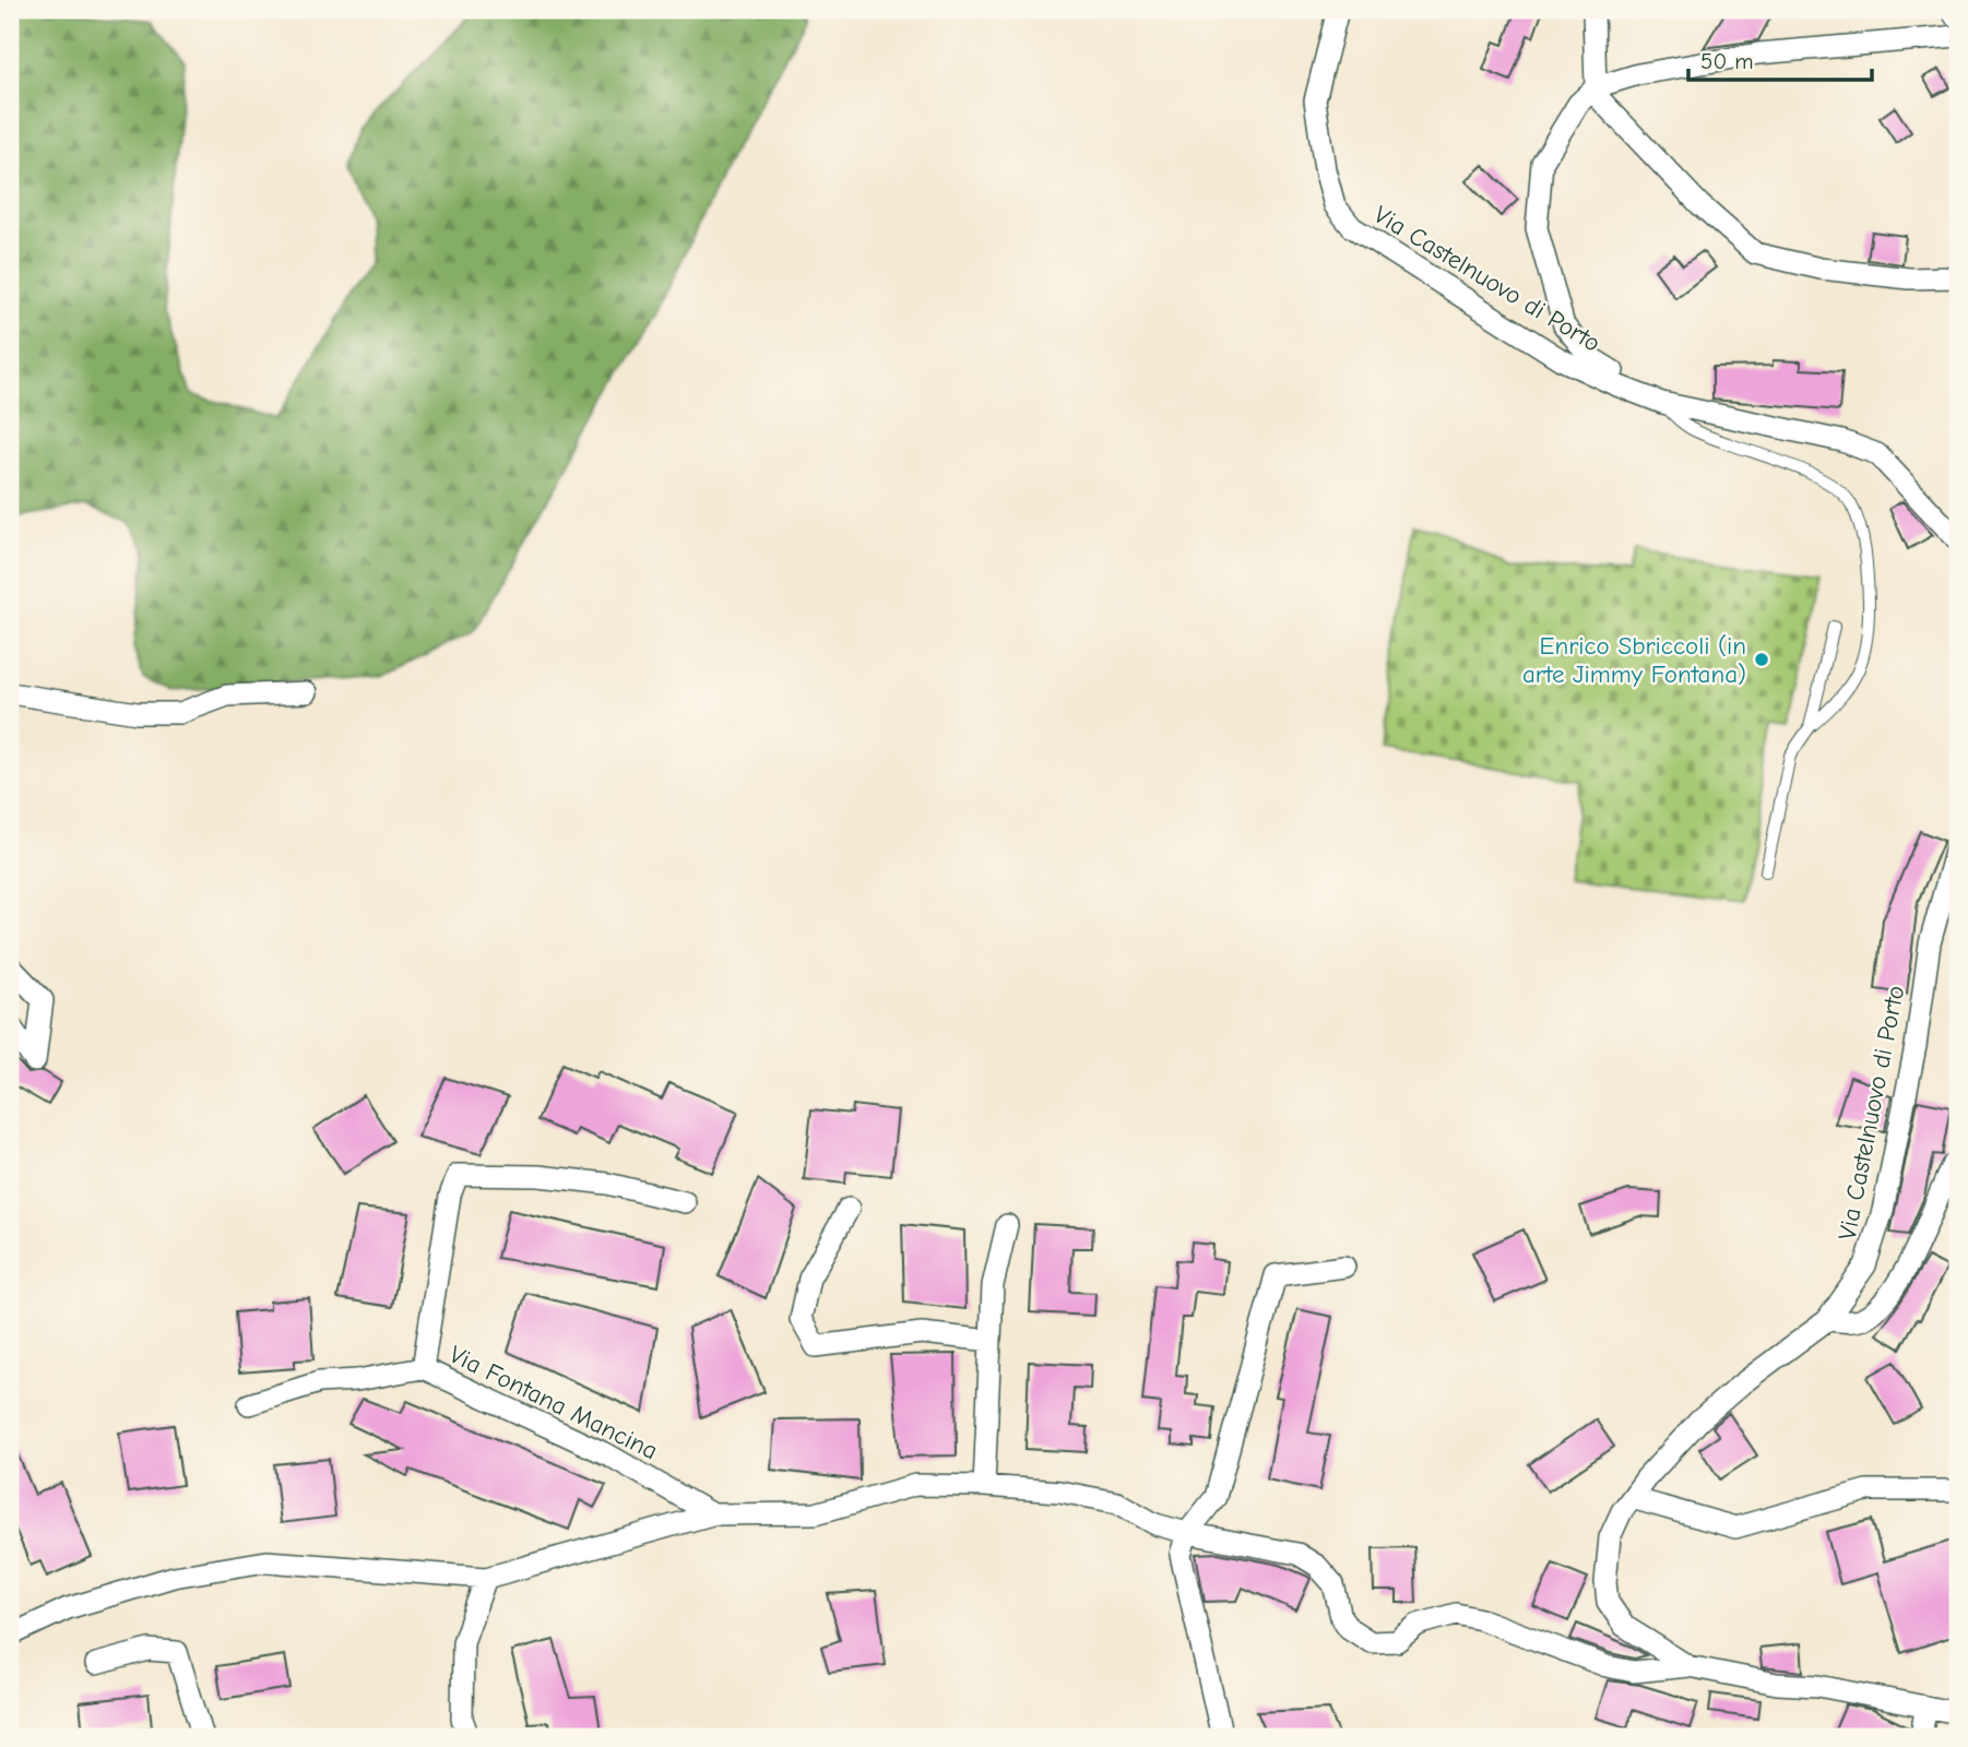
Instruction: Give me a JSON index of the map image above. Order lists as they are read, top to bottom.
{
  "streets": {
    "street": ["Via Castelnuovo di Porto", "Via Fontana Mancina"]
  },
  "places": ["Enrico Sbriccoli (in arte Jimmy Fontana)"],
  "scale_bar": "50 m"
}
